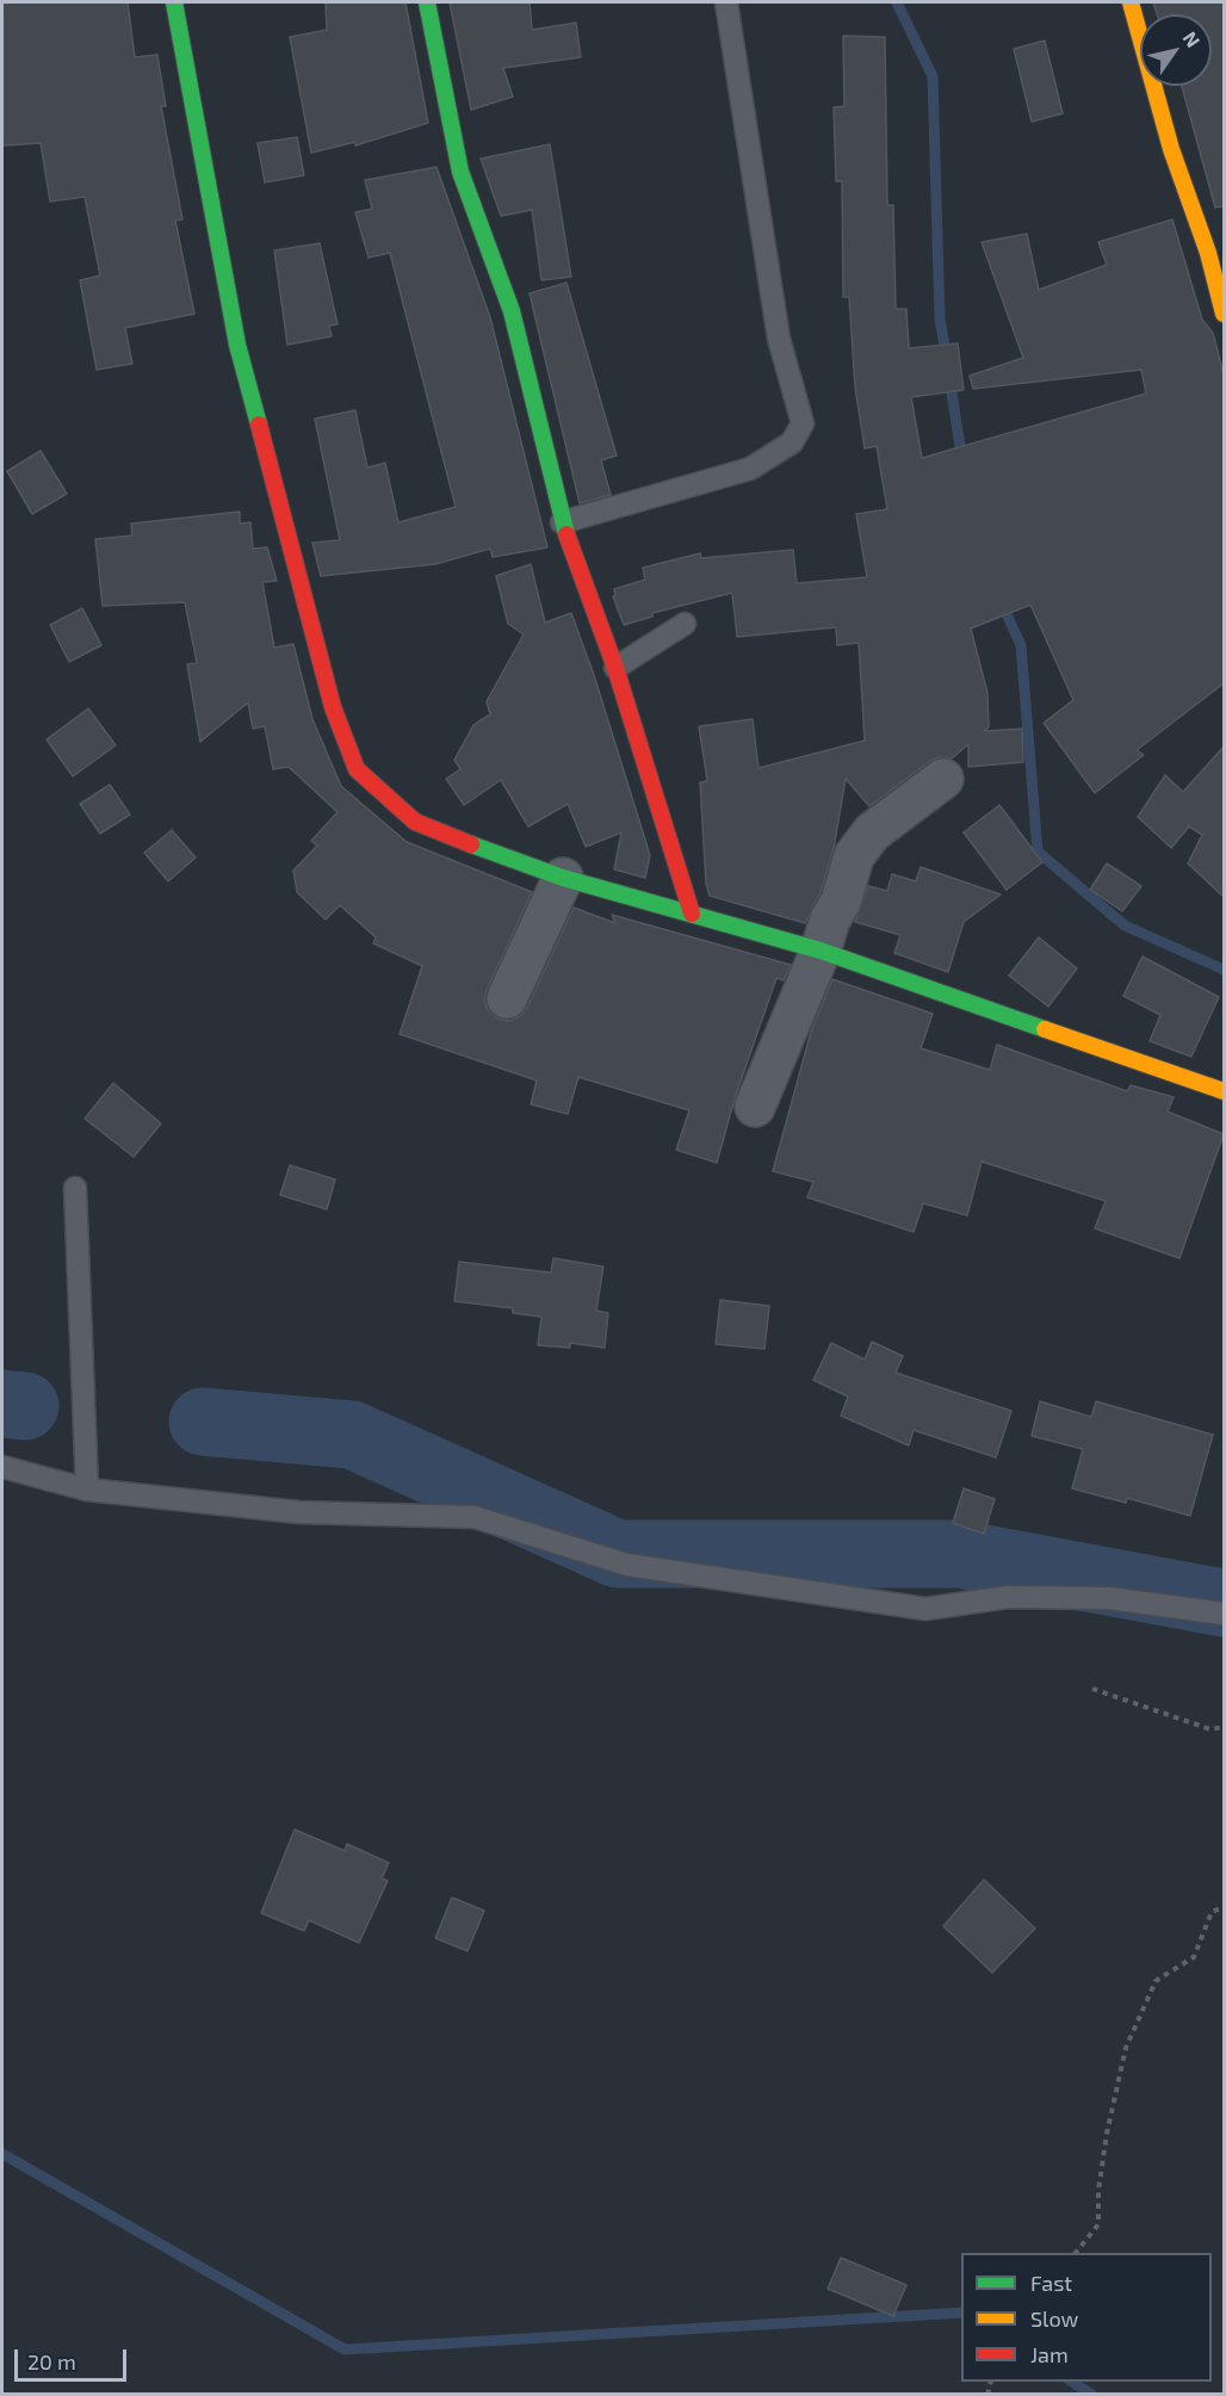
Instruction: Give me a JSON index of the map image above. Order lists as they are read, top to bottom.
{
  "legend": ["Fast", "Slow", "Jam"],
  "scale_bar": "20 m",
  "north": "top right"
}
